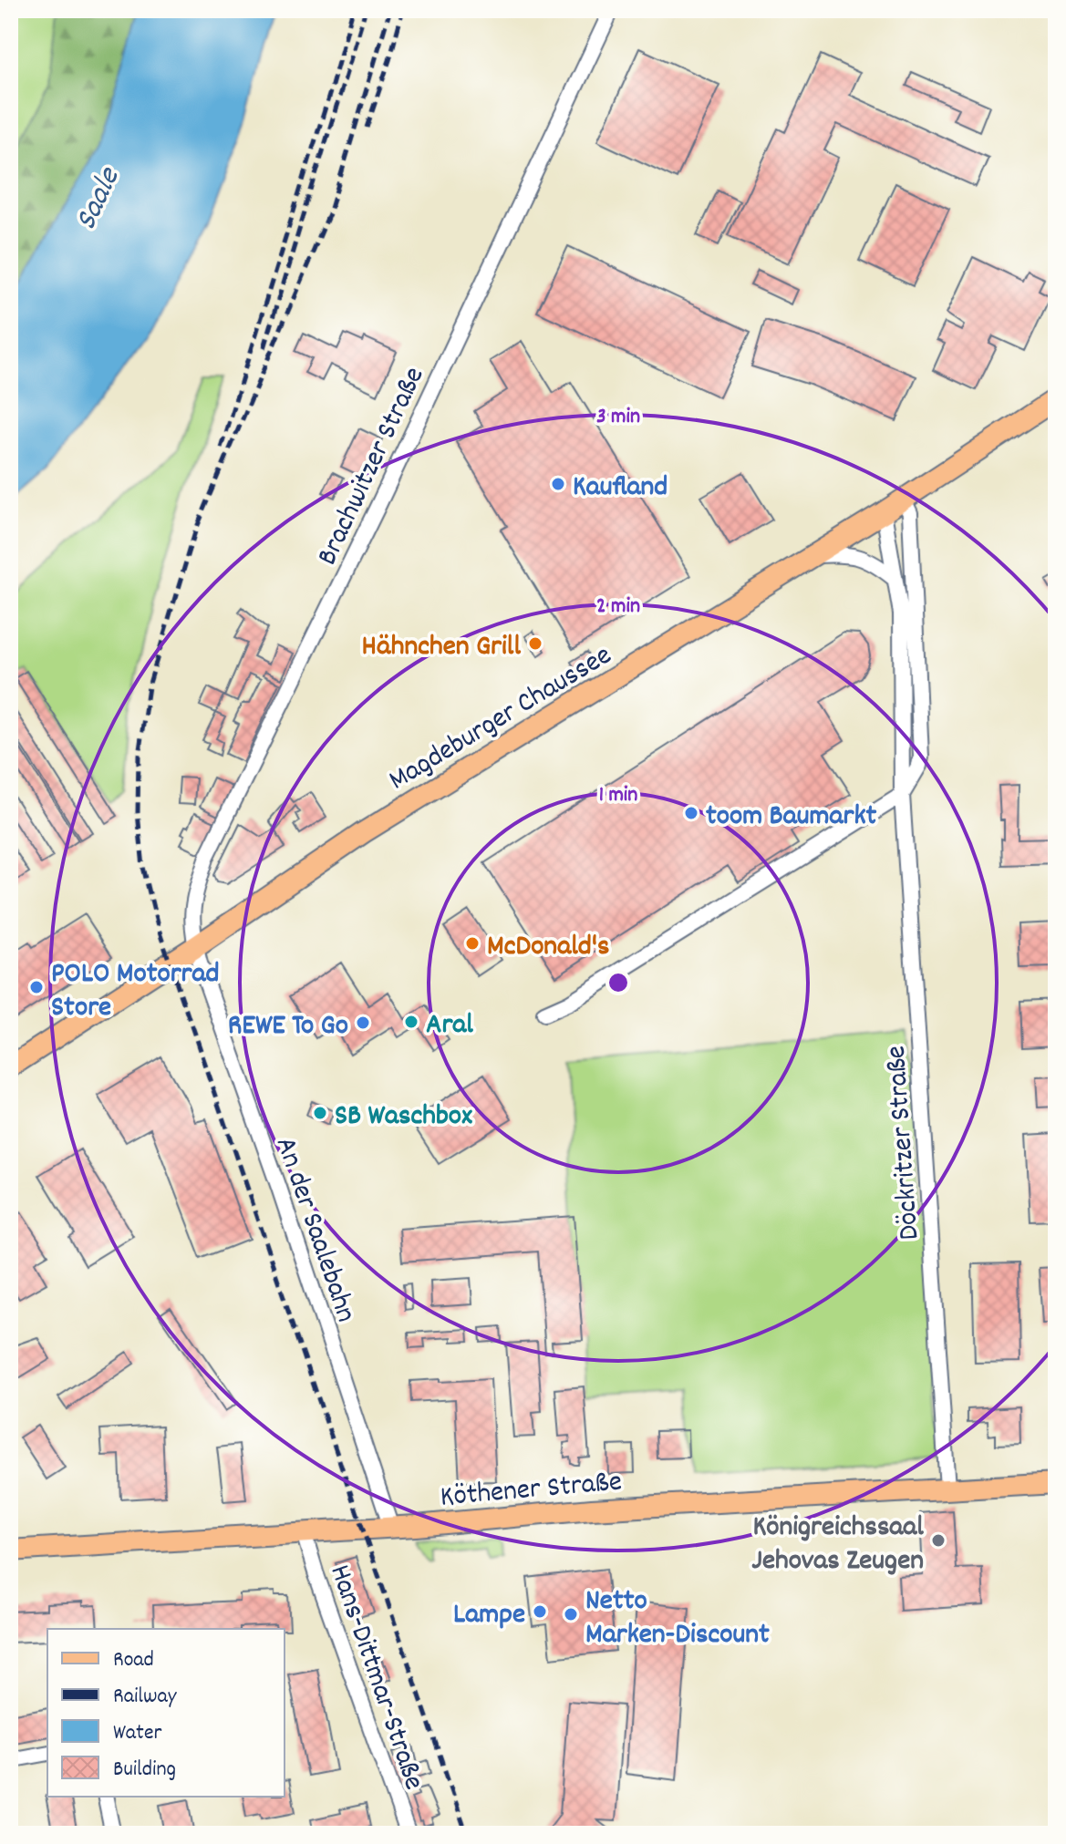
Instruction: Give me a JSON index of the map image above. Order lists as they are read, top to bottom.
{
  "streets": {
    "main road": ["Magdeburger Chaussee", "Köthener Straße"],
    "street": [
      "Brachwitzer Straße",
      "Döckritzer Straße",
      "An der Saalebahn",
      "Hans-Dittmar-Straße"
    ]
  },
  "crossings": [
    ["Brachwitzer Straße", "Magdeburger Chaussee"],
    ["Brachwitzer Straße", "An der Saalebahn"],
    ["Magdeburger Chaussee", "Döckritzer Straße"],
    ["Magdeburger Chaussee", "An der Saalebahn"],
    ["Döckritzer Straße", "Köthener Straße"],
    ["An der Saalebahn", "Köthener Straße"],
    ["Köthener Straße", "Hans-Dittmar-Straße"]
  ],
  "water": ["Saale"],
  "places": [
    "Kaufland",
    "Hähnchen Grill",
    "toom Baumarkt",
    "McDonald's",
    "POLO Motorrad Store",
    "Aral",
    "REWE To Go",
    "SB Waschbox",
    "Königreichssaal Jehovas Zeugen",
    "Lampe",
    "Netto Marken-Discount"
  ],
  "legend": [
    "Road",
    "Railway",
    "Water",
    "Building"
  ],
  "rings": ["3 min", "2 min", "1 min"]
}
